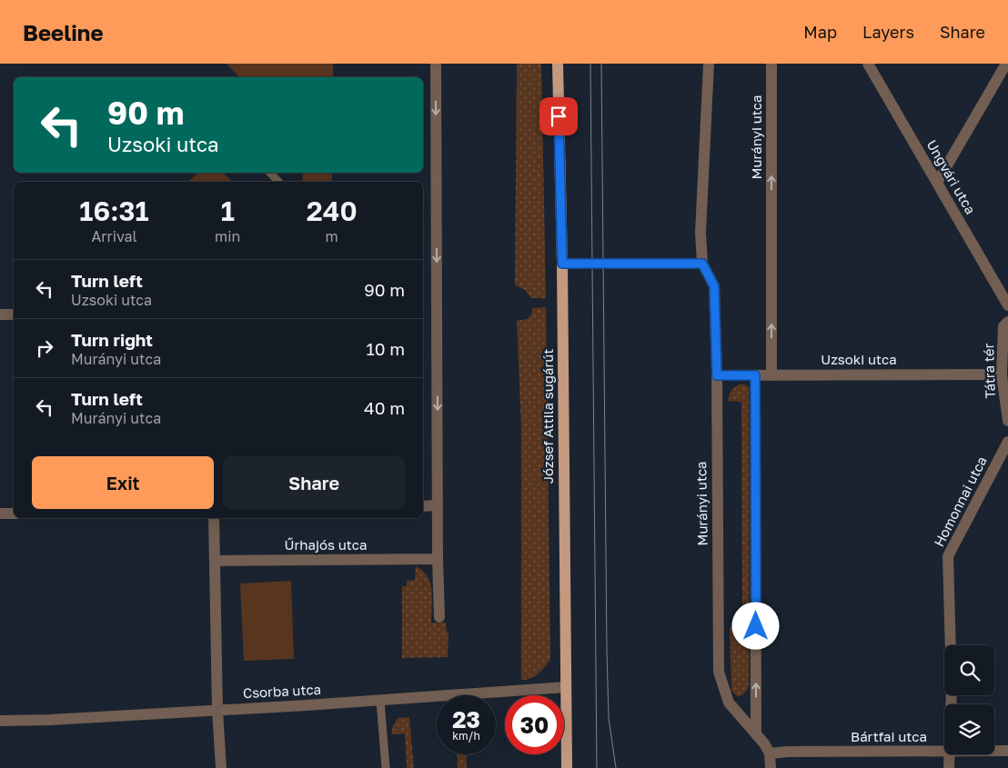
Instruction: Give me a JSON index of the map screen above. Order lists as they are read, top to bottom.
{
  "streets": {
    "main road": ["József Attila sugárút"],
    "street": [
      "Murányi utca",
      "Ungvári utca",
      "Uzsoki utca",
      "Tátra tér",
      "Homonnai utca",
      "Űrhajós utca",
      "Csorba utca",
      "Bártfai utca"
    ]
  },
  "crossings": [
    ["Murányi utca", "Uzsoki utca"],
    ["Murányi utca", "Bártfai utca"],
    ["Uzsoki utca", "Tátra tér"],
    ["József Attila sugárút", "Csorba utca"]
  ],
  "page": {
    "header": "Beeline",
    "nav": ["Map", "Layers", "Share"],
    "turn": ["90 m", "Uzsoki utca"],
    "eta": [
      "16:31",
      "Arrival",
      "1",
      "min",
      "240",
      "m"
    ],
    "list": [
      {
        "name": "Turn left",
        "note": "Uzsoki utca",
        "value": "90 m"
      },
      {
        "name": "Turn right",
        "note": "Murányi utca",
        "value": "10 m"
      },
      {
        "name": "Turn left",
        "note": "Murányi utca",
        "value": "40 m"
      }
    ],
    "buttons": ["Exit", "Share"],
    "speed": "23 km/h",
    "limit": "30"
  }
}
